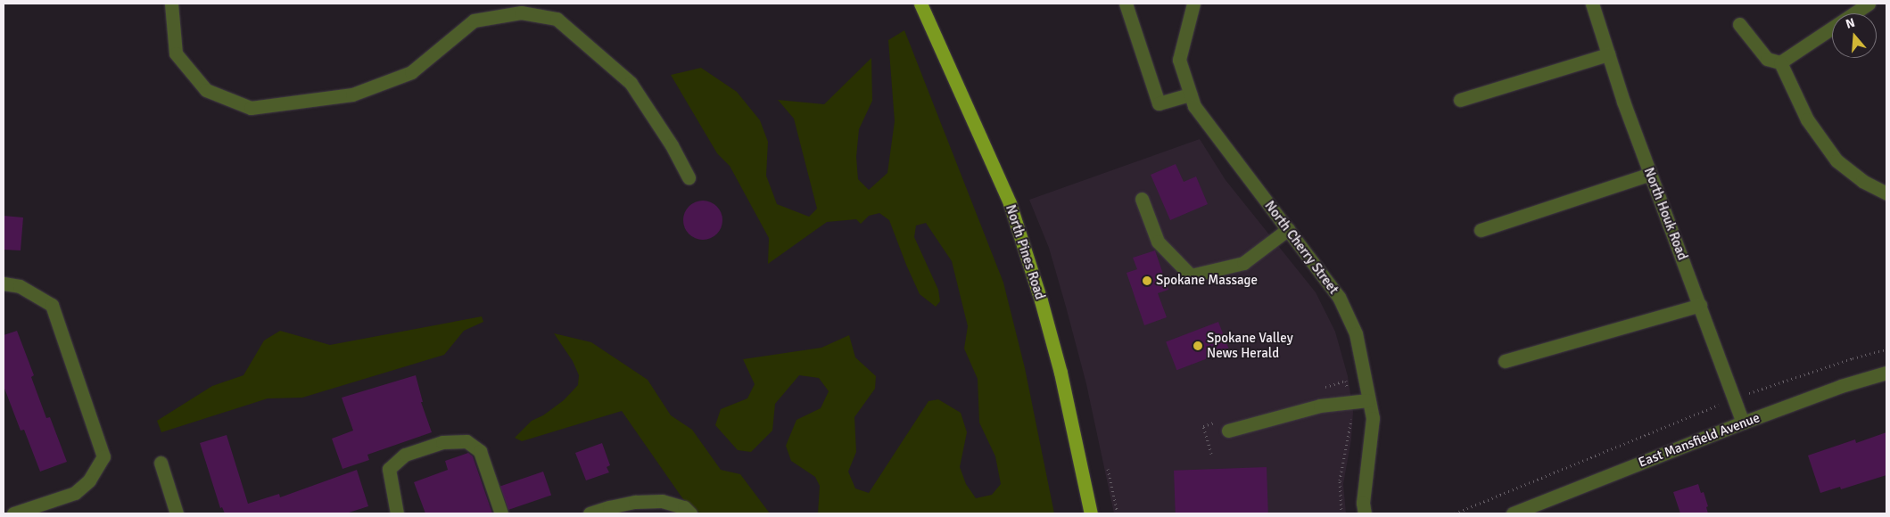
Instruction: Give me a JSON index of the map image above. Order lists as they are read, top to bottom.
{
  "streets": {
    "main road": ["North Pines Road"],
    "street": ["North Houk Road", "North Cherry Street", "East Mansfield Avenue"]
  },
  "crossings": [
    ["North Houk Road", "East Mansfield Avenue"]
  ],
  "places": ["Spokane Massage", "Spokane Valley News Herald"],
  "north": "top"
}
